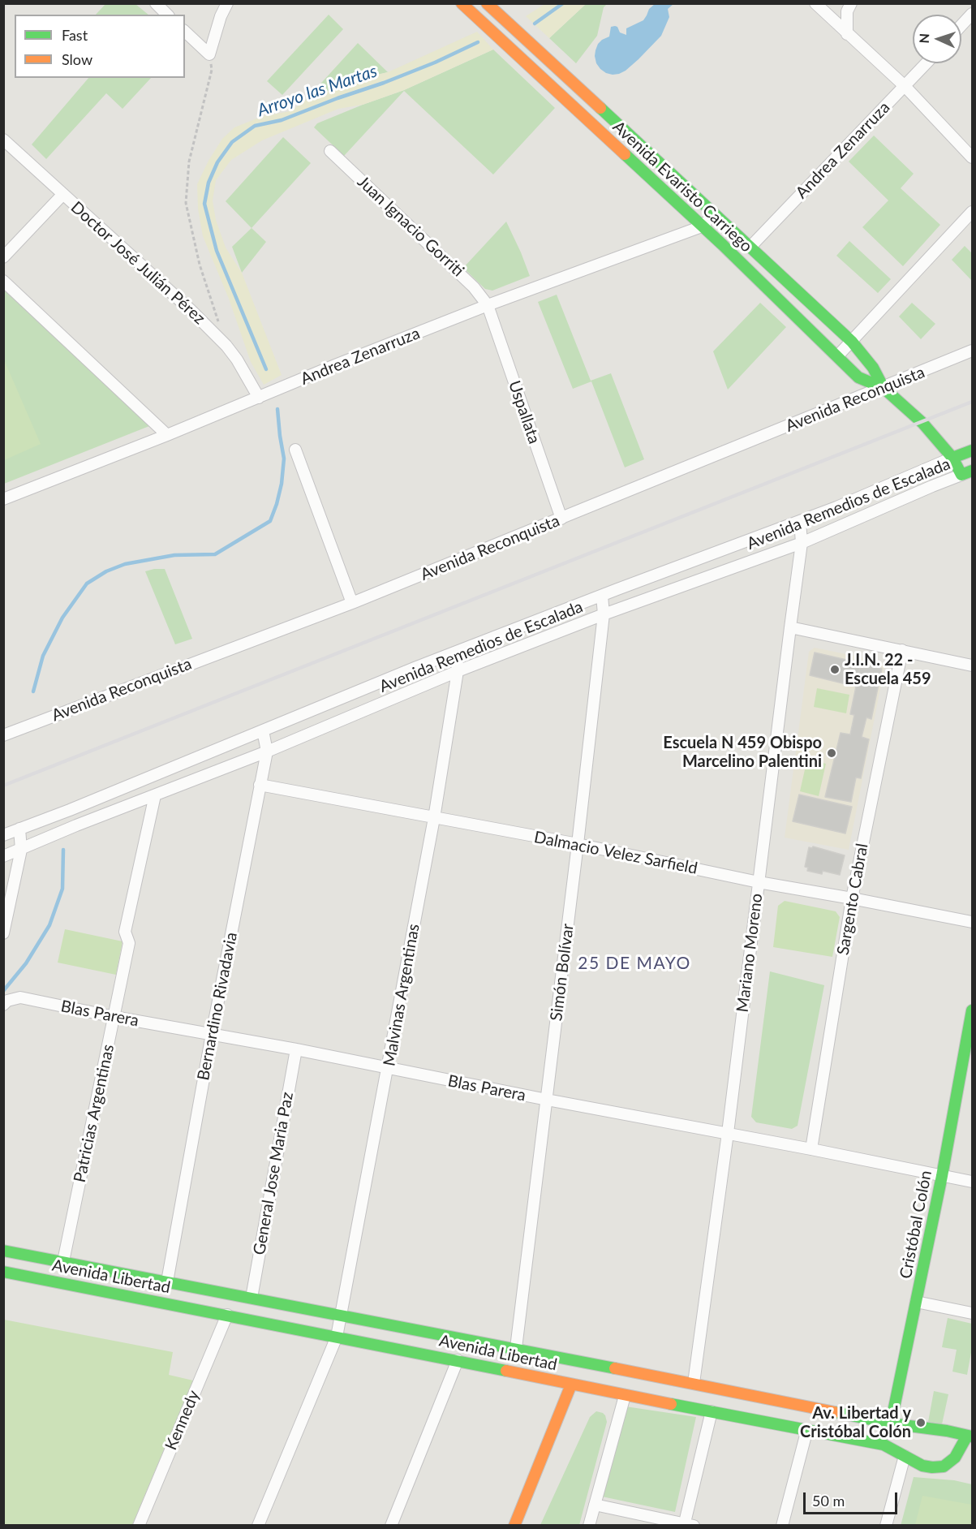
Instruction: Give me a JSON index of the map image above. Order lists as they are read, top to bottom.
{
  "streets": {
    "street": [
      "Andrea Zenarruza",
      "Avenida Evaristo Carriego",
      "Juan Ignacio Gorriti",
      "Doctor José Julián Pérez",
      "Avenida Reconquista",
      "Uspallata",
      "Avenida Remedios de Escalada",
      "Dalmacio Velez Sarfield",
      "Sargento Cabral",
      "Mariano Moreno",
      "Simón Bolívar",
      "Malvinas Argentinas",
      "Bernardino Rivadavia",
      "Blas Parera",
      "Patricias Argentinas",
      "General Jose Maria Paz",
      "Cristóbal Colón",
      "Avenida Libertad",
      "Kennedy"
    ]
  },
  "crossings": [
    ["Andrea Zenarruza", "Avenida Evaristo Carriego"],
    ["Andrea Zenarruza", "Juan Ignacio Gorriti"],
    ["Andrea Zenarruza", "Doctor José Julián Pérez"],
    ["Andrea Zenarruza", "Uspallata"],
    ["Avenida Evaristo Carriego", "Avenida Reconquista"],
    ["Avenida Evaristo Carriego", "Avenida Remedios de Escalada"],
    ["Juan Ignacio Gorriti", "Uspallata"],
    ["Avenida Reconquista", "Uspallata"],
    ["Avenida Remedios de Escalada", "Mariano Moreno"],
    ["Avenida Remedios de Escalada", "Simón Bolívar"],
    ["Avenida Remedios de Escalada", "Malvinas Argentinas"],
    ["Avenida Remedios de Escalada", "Bernardino Rivadavia"],
    ["Avenida Remedios de Escalada", "Patricias Argentinas"],
    ["Dalmacio Velez Sarfield", "Sargento Cabral"],
    ["Dalmacio Velez Sarfield", "Mariano Moreno"],
    ["Dalmacio Velez Sarfield", "Simón Bolívar"],
    ["Dalmacio Velez Sarfield", "Malvinas Argentinas"],
    ["Dalmacio Velez Sarfield", "Bernardino Rivadavia"],
    ["Sargento Cabral", "Blas Parera"],
    ["Mariano Moreno", "Blas Parera"],
    ["Mariano Moreno", "Avenida Libertad"],
    ["Simón Bolívar", "Blas Parera"],
    ["Simón Bolívar", "Avenida Libertad"],
    ["Malvinas Argentinas", "Blas Parera"],
    ["Malvinas Argentinas", "Avenida Libertad"],
    ["Bernardino Rivadavia", "Blas Parera"],
    ["Bernardino Rivadavia", "Avenida Libertad"],
    ["Blas Parera", "Patricias Argentinas"],
    ["Blas Parera", "General Jose Maria Paz"],
    ["Blas Parera", "Cristóbal Colón"],
    ["Patricias Argentinas", "Avenida Libertad"],
    ["General Jose Maria Paz", "Avenida Libertad"],
    ["Cristóbal Colón", "Avenida Libertad"],
    ["Avenida Libertad", "Kennedy"]
  ],
  "districts": ["25 DE MAYO"],
  "water": ["Arroyo las Martas"],
  "places": ["J.I.N. 22 - Escuela 459", "Escuela N 459 Obispo Marcelino Palentini", "Av. Libertad y Cristóbal Colón"],
  "legend": ["Fast", "Slow"],
  "scale_bar": "50 m",
  "north": "left"
}
